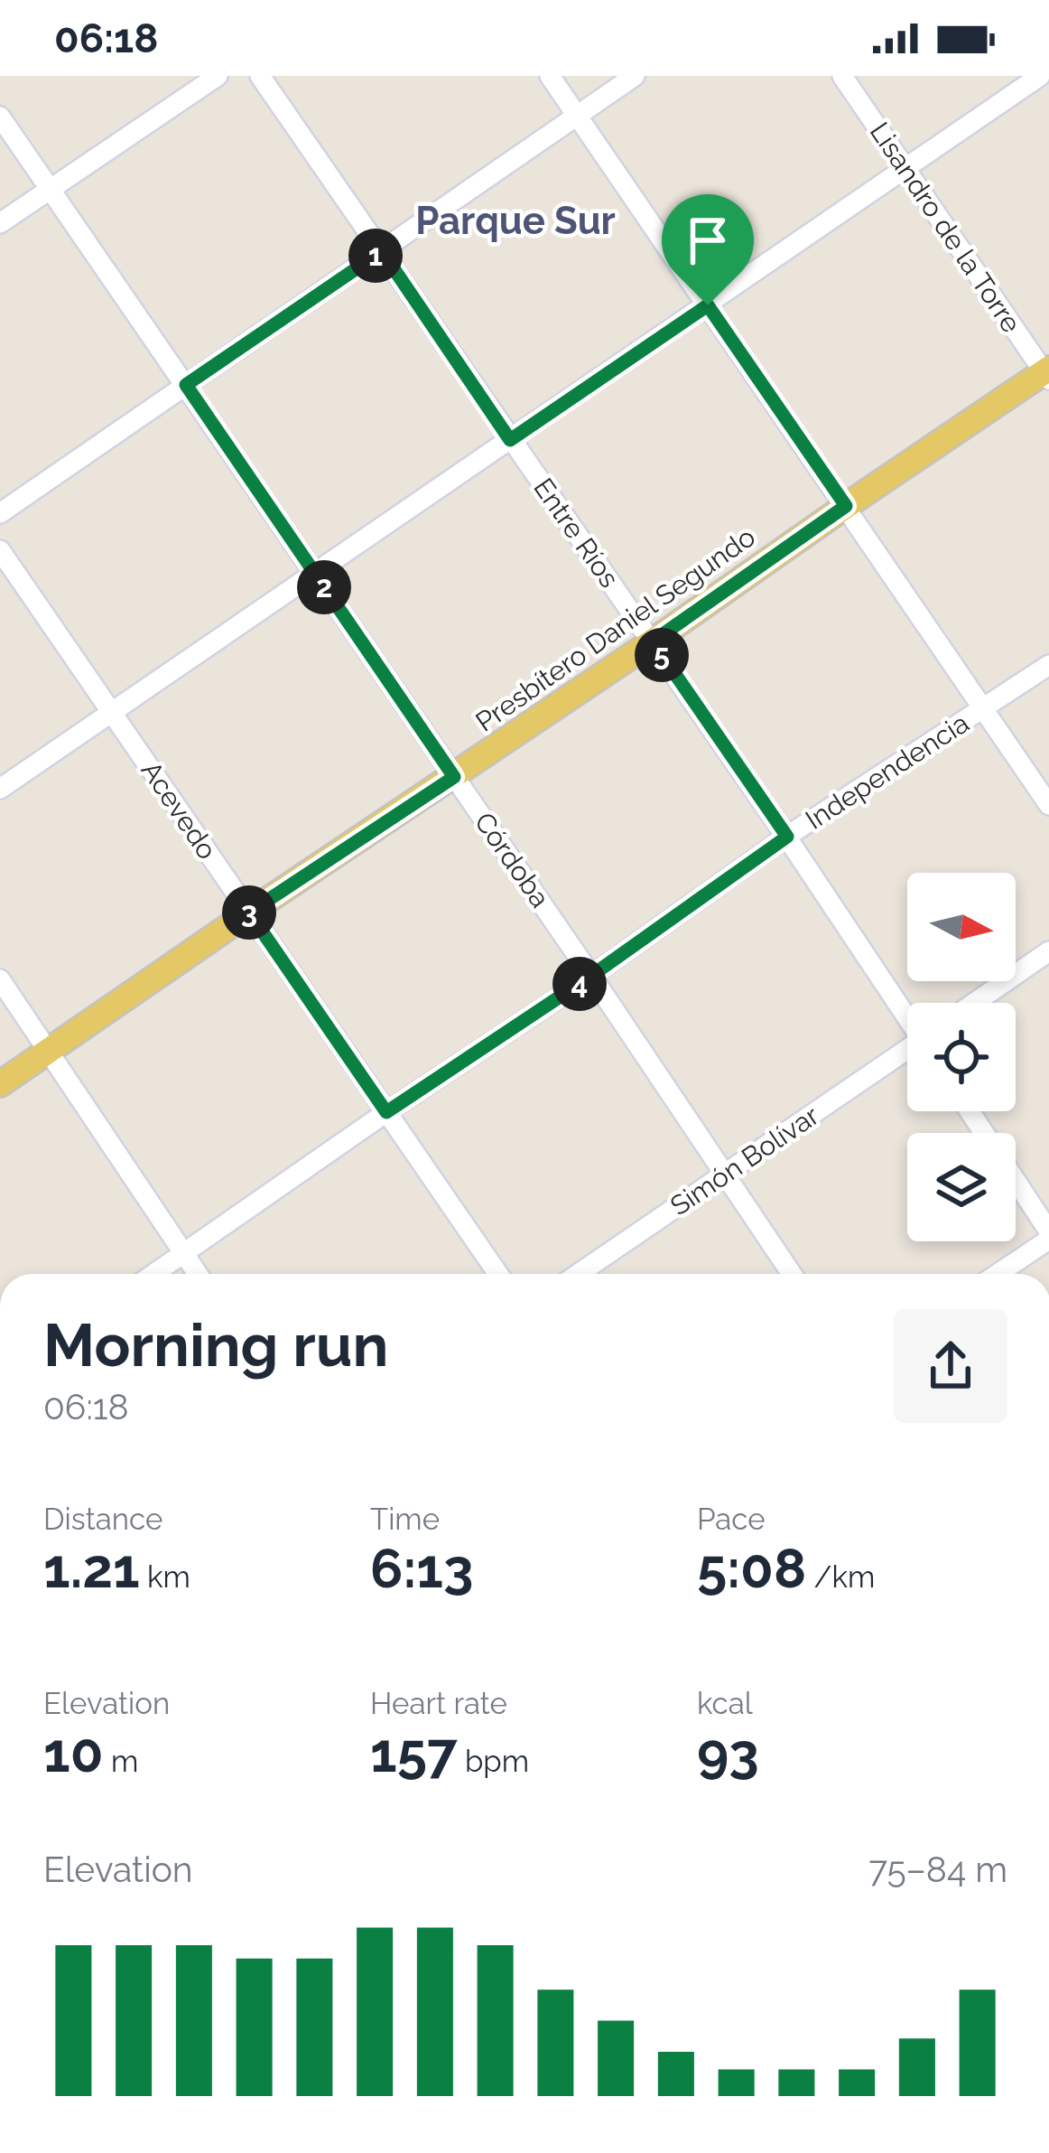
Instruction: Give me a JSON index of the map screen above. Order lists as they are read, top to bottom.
{
  "streets": {
    "main road": ["Presbítero Daniel Segundo"],
    "street": [
      "Lisandro de la Torre",
      "Entre Ríos",
      "Independencia",
      "Acevedo",
      "Córdoba",
      "Simón Bolívar"
    ]
  },
  "crossings": [
    ["Lisandro de la Torre", "Presbítero Daniel Segundo"],
    ["Entre Ríos", "Presbítero Daniel Segundo"],
    ["Entre Ríos", "Independencia"],
    ["Presbítero Daniel Segundo", "Acevedo"],
    ["Presbítero Daniel Segundo", "Córdoba"],
    ["Independencia", "Acevedo"],
    ["Independencia", "Córdoba"],
    ["Córdoba", "Simón Bolívar"]
  ],
  "districts": ["Parque Sur"],
  "north": "right",
  "page": {
    "status": "06:18",
    "pins": [
      "1",
      "2",
      "5",
      "3",
      "4"
    ],
    "heading": ["Morning run", "06:18"],
    "stats": [
      ["Distance", "1.21 km"],
      ["Time", "6:13"],
      ["Pace", "5:08 /km"],
      ["Elevation", "10 m"],
      ["Heart rate", "157 bpm"],
      ["kcal", "93"]
    ],
    "chart": ["Elevation", "75–84 m"]
  }
}
